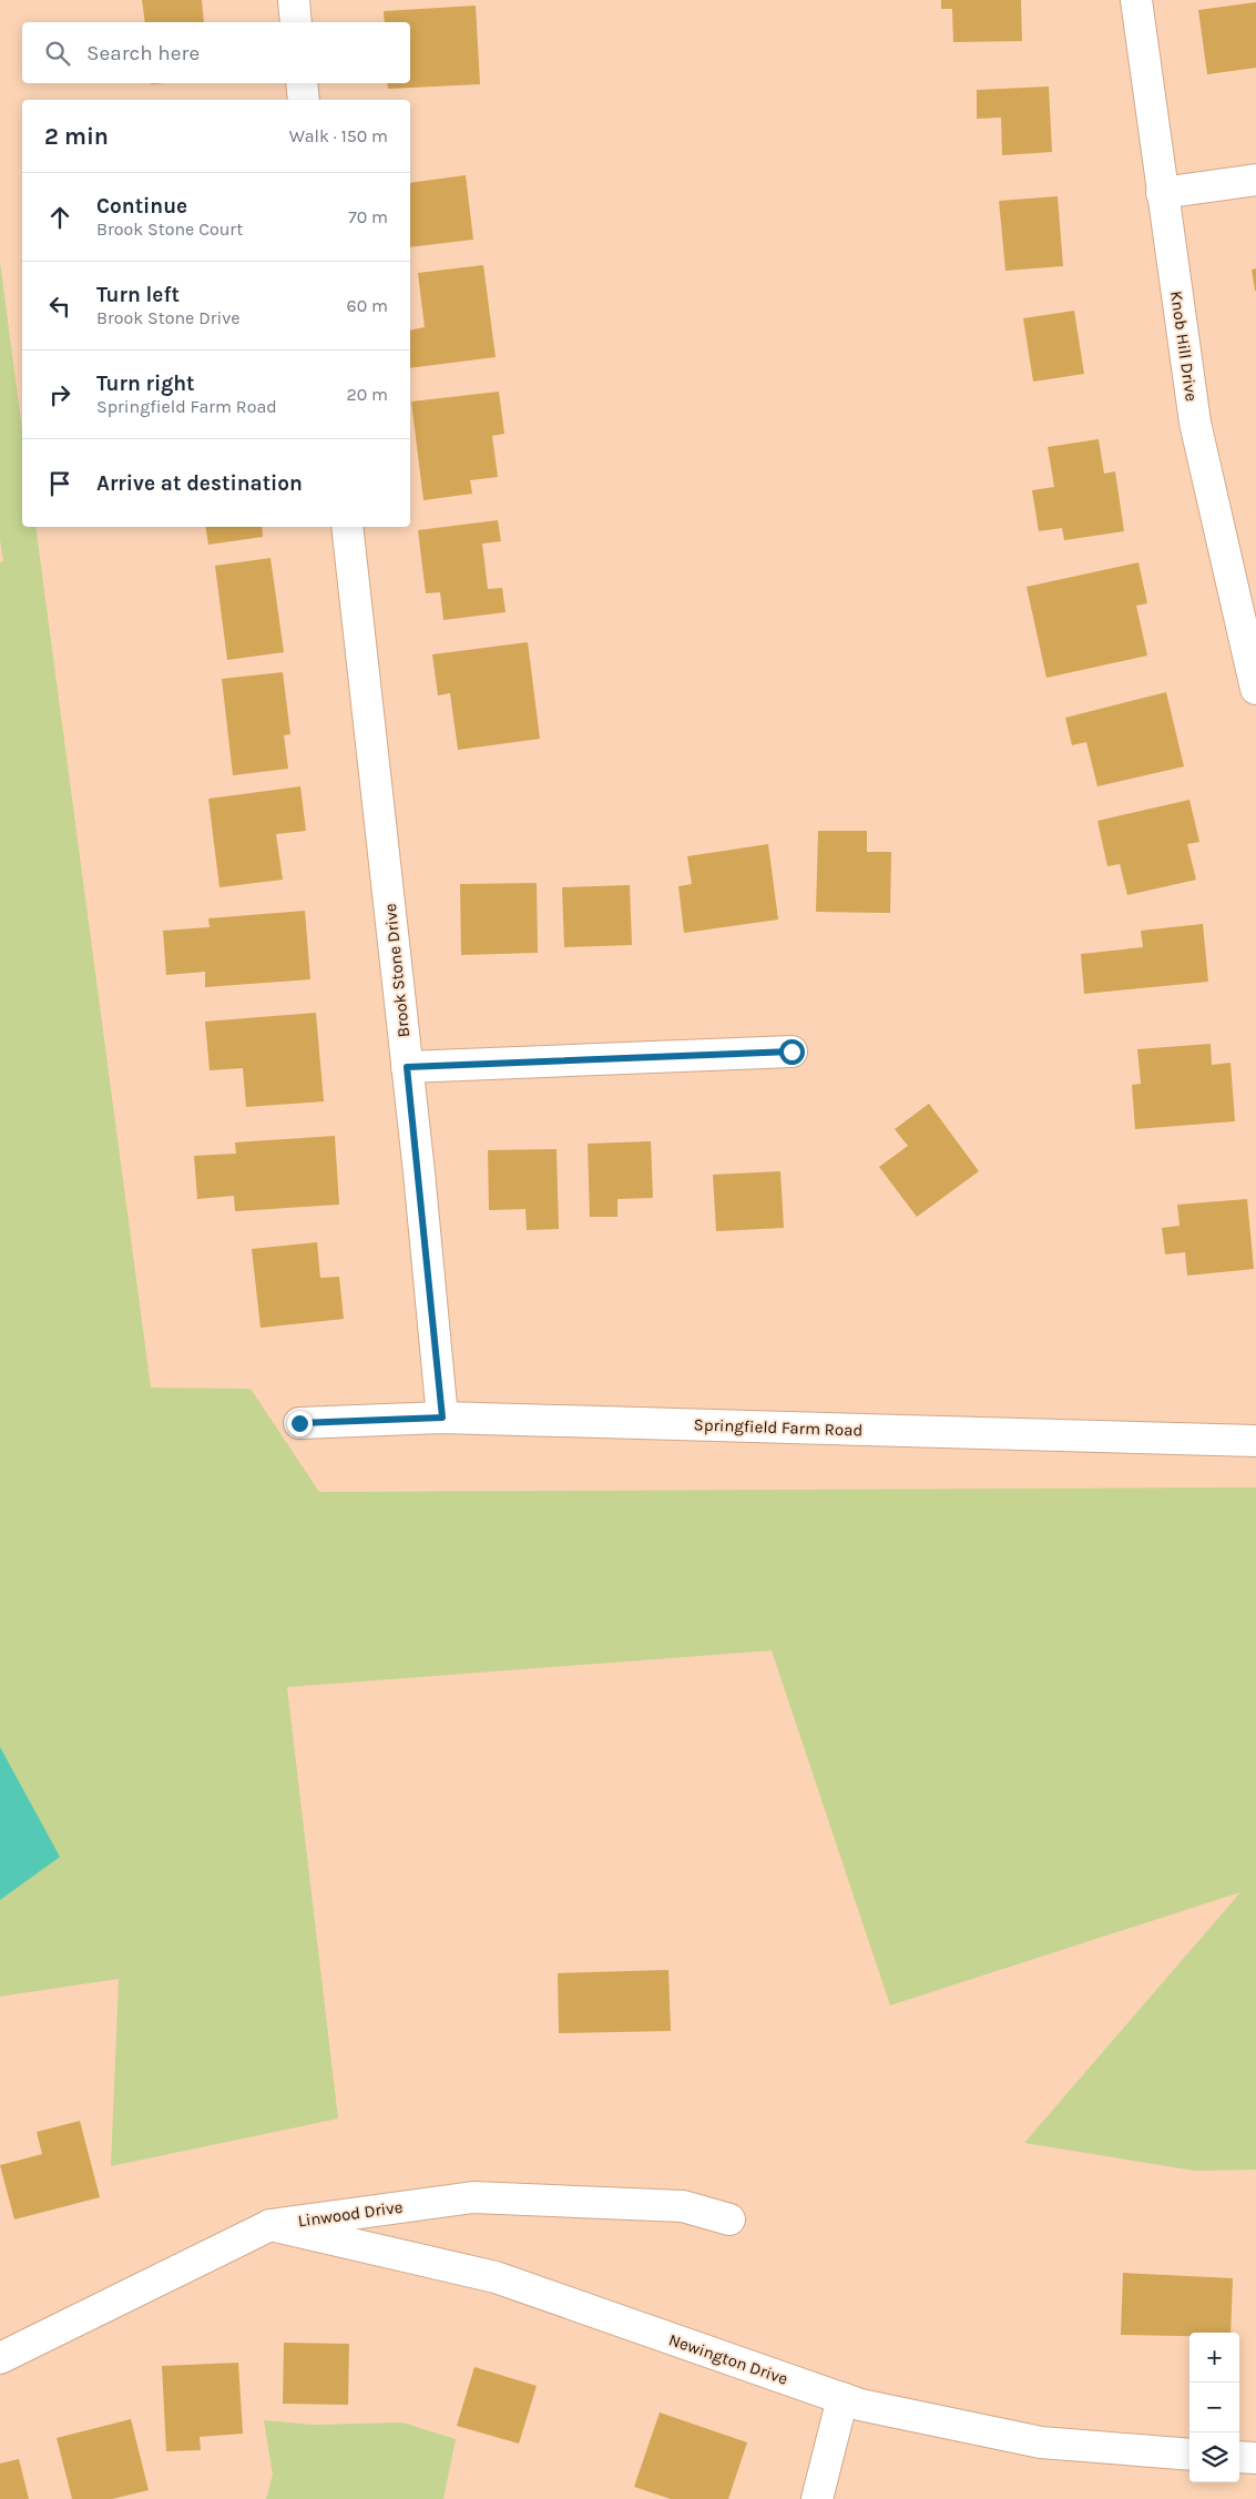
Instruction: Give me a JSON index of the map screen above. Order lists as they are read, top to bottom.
{
  "streets": {
    "street": [
      "Knob Hill Drive",
      "Brook Stone Drive",
      "Springfield Farm Road",
      "Linwood Drive",
      "Newington Drive"
    ]
  },
  "crossings": [
    ["Brook Stone Drive", "Springfield Farm Road"],
    ["Linwood Drive", "Newington Drive"]
  ],
  "page": {
    "search": "Search here",
    "heading": ["2 min", "Walk · 150 m"],
    "list": [
      ["Continue", "Brook Stone Court", "70 m"],
      ["Turn left", "Brook Stone Drive", "60 m"],
      ["Turn right", "Springfield Farm Road", "20 m"],
      "Arrive at destination"
    ],
    "map_buttons": ["+", "−"]
  }
}
